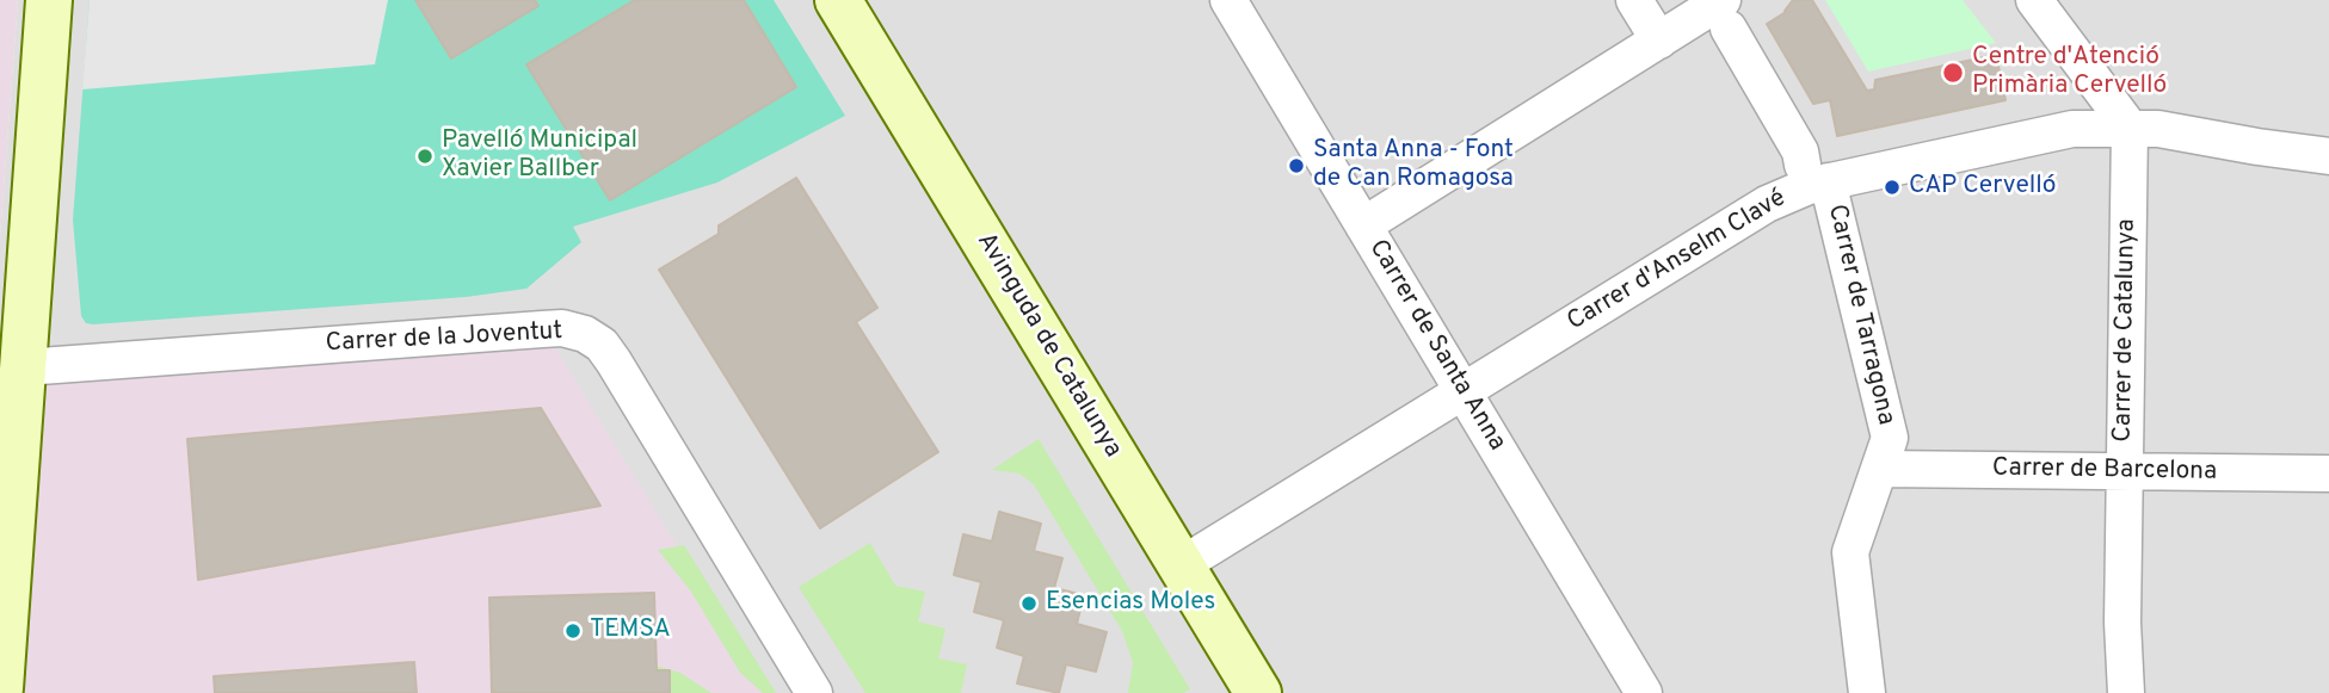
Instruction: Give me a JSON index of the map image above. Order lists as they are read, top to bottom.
{
  "streets": {
    "street": [
      "Carrer d'Anselm Clavé",
      "Carrer de Tarragona",
      "Carrer de Catalunya",
      "Carrer de la Joventut",
      "Avinguda de Catalunya",
      "Carrer de Santa Anna",
      "Carrer de Barcelona"
    ]
  },
  "crossings": [
    ["Carrer d'Anselm Clavé", "Carrer de Tarragona"],
    ["Carrer d'Anselm Clavé", "Carrer de Catalunya"],
    ["Carrer d'Anselm Clavé", "Avinguda de Catalunya"],
    ["Carrer d'Anselm Clavé", "Carrer de Santa Anna"],
    ["Carrer de Tarragona", "Carrer de Barcelona"],
    ["Carrer de Catalunya", "Carrer de Barcelona"]
  ],
  "places": [
    "Centre d'Atenció Primària Cervelló",
    "Pavelló Municipal Xavier Ballber",
    "Santa Anna - Font de Can Romagosa",
    "CAP Cervelló",
    "Esencias Moles",
    "TEMSA"
  ]
}
